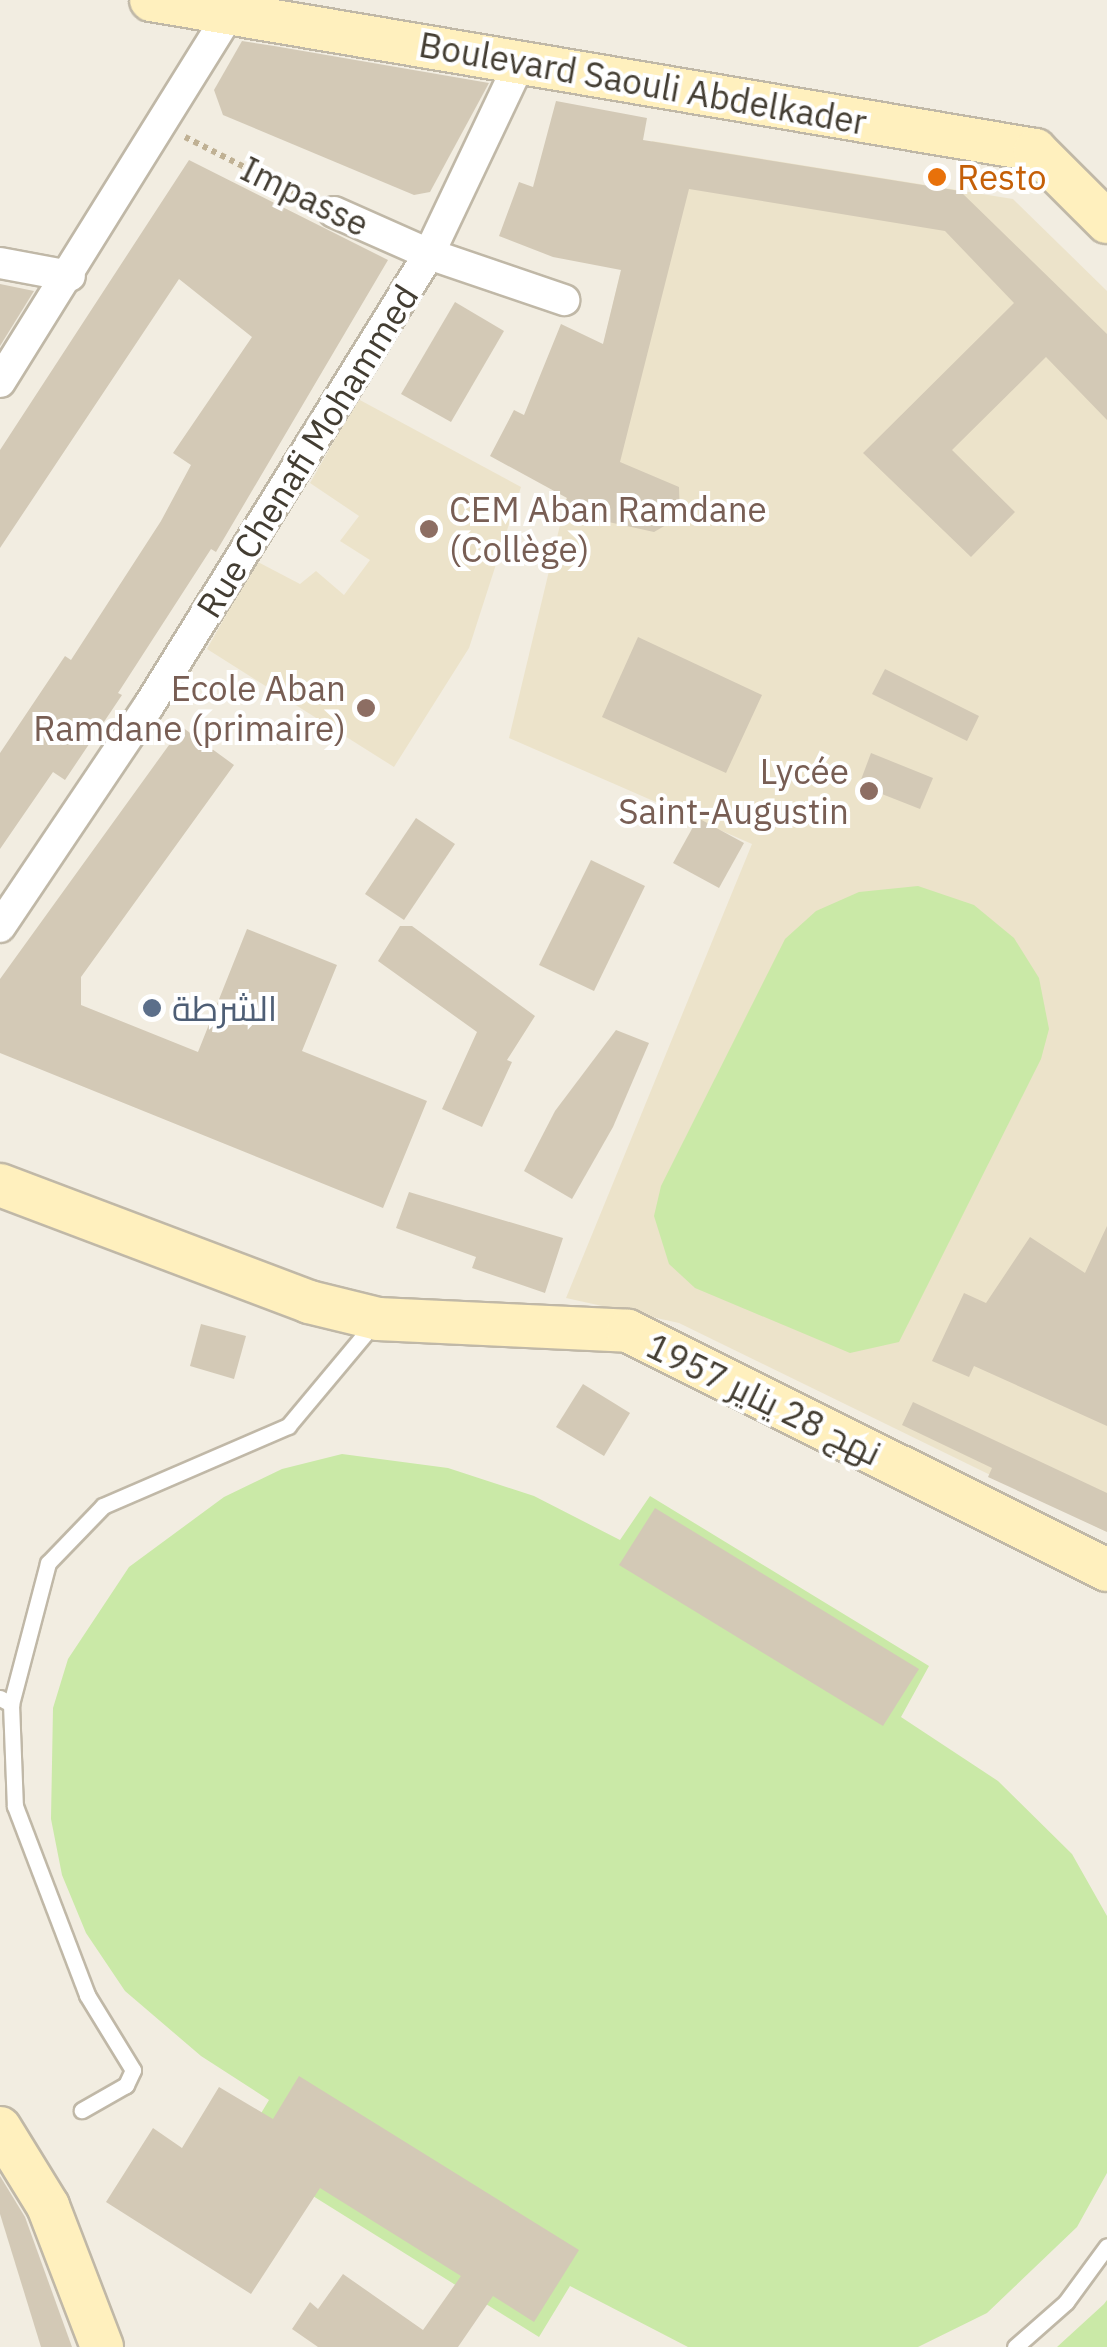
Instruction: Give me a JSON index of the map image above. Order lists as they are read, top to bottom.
{
  "streets": {
    "main road": ["Boulevard Saouli Abdelkader", "نهج 28 يناير 1957"],
    "street": ["Impasse", "Rue Chenafi Mohammed"]
  },
  "crossings": [
    ["Boulevard Saouli Abdelkader", "Rue Chenafi Mohammed"],
    ["Impasse", "Rue Chenafi Mohammed"]
  ],
  "places": [
    "Resto",
    "CEM Aban Ramdane (Collège)",
    "Ecole Aban Ramdane (primaire)",
    "Lycée Saint-Augustin",
    "الشرطة"
  ]
}
